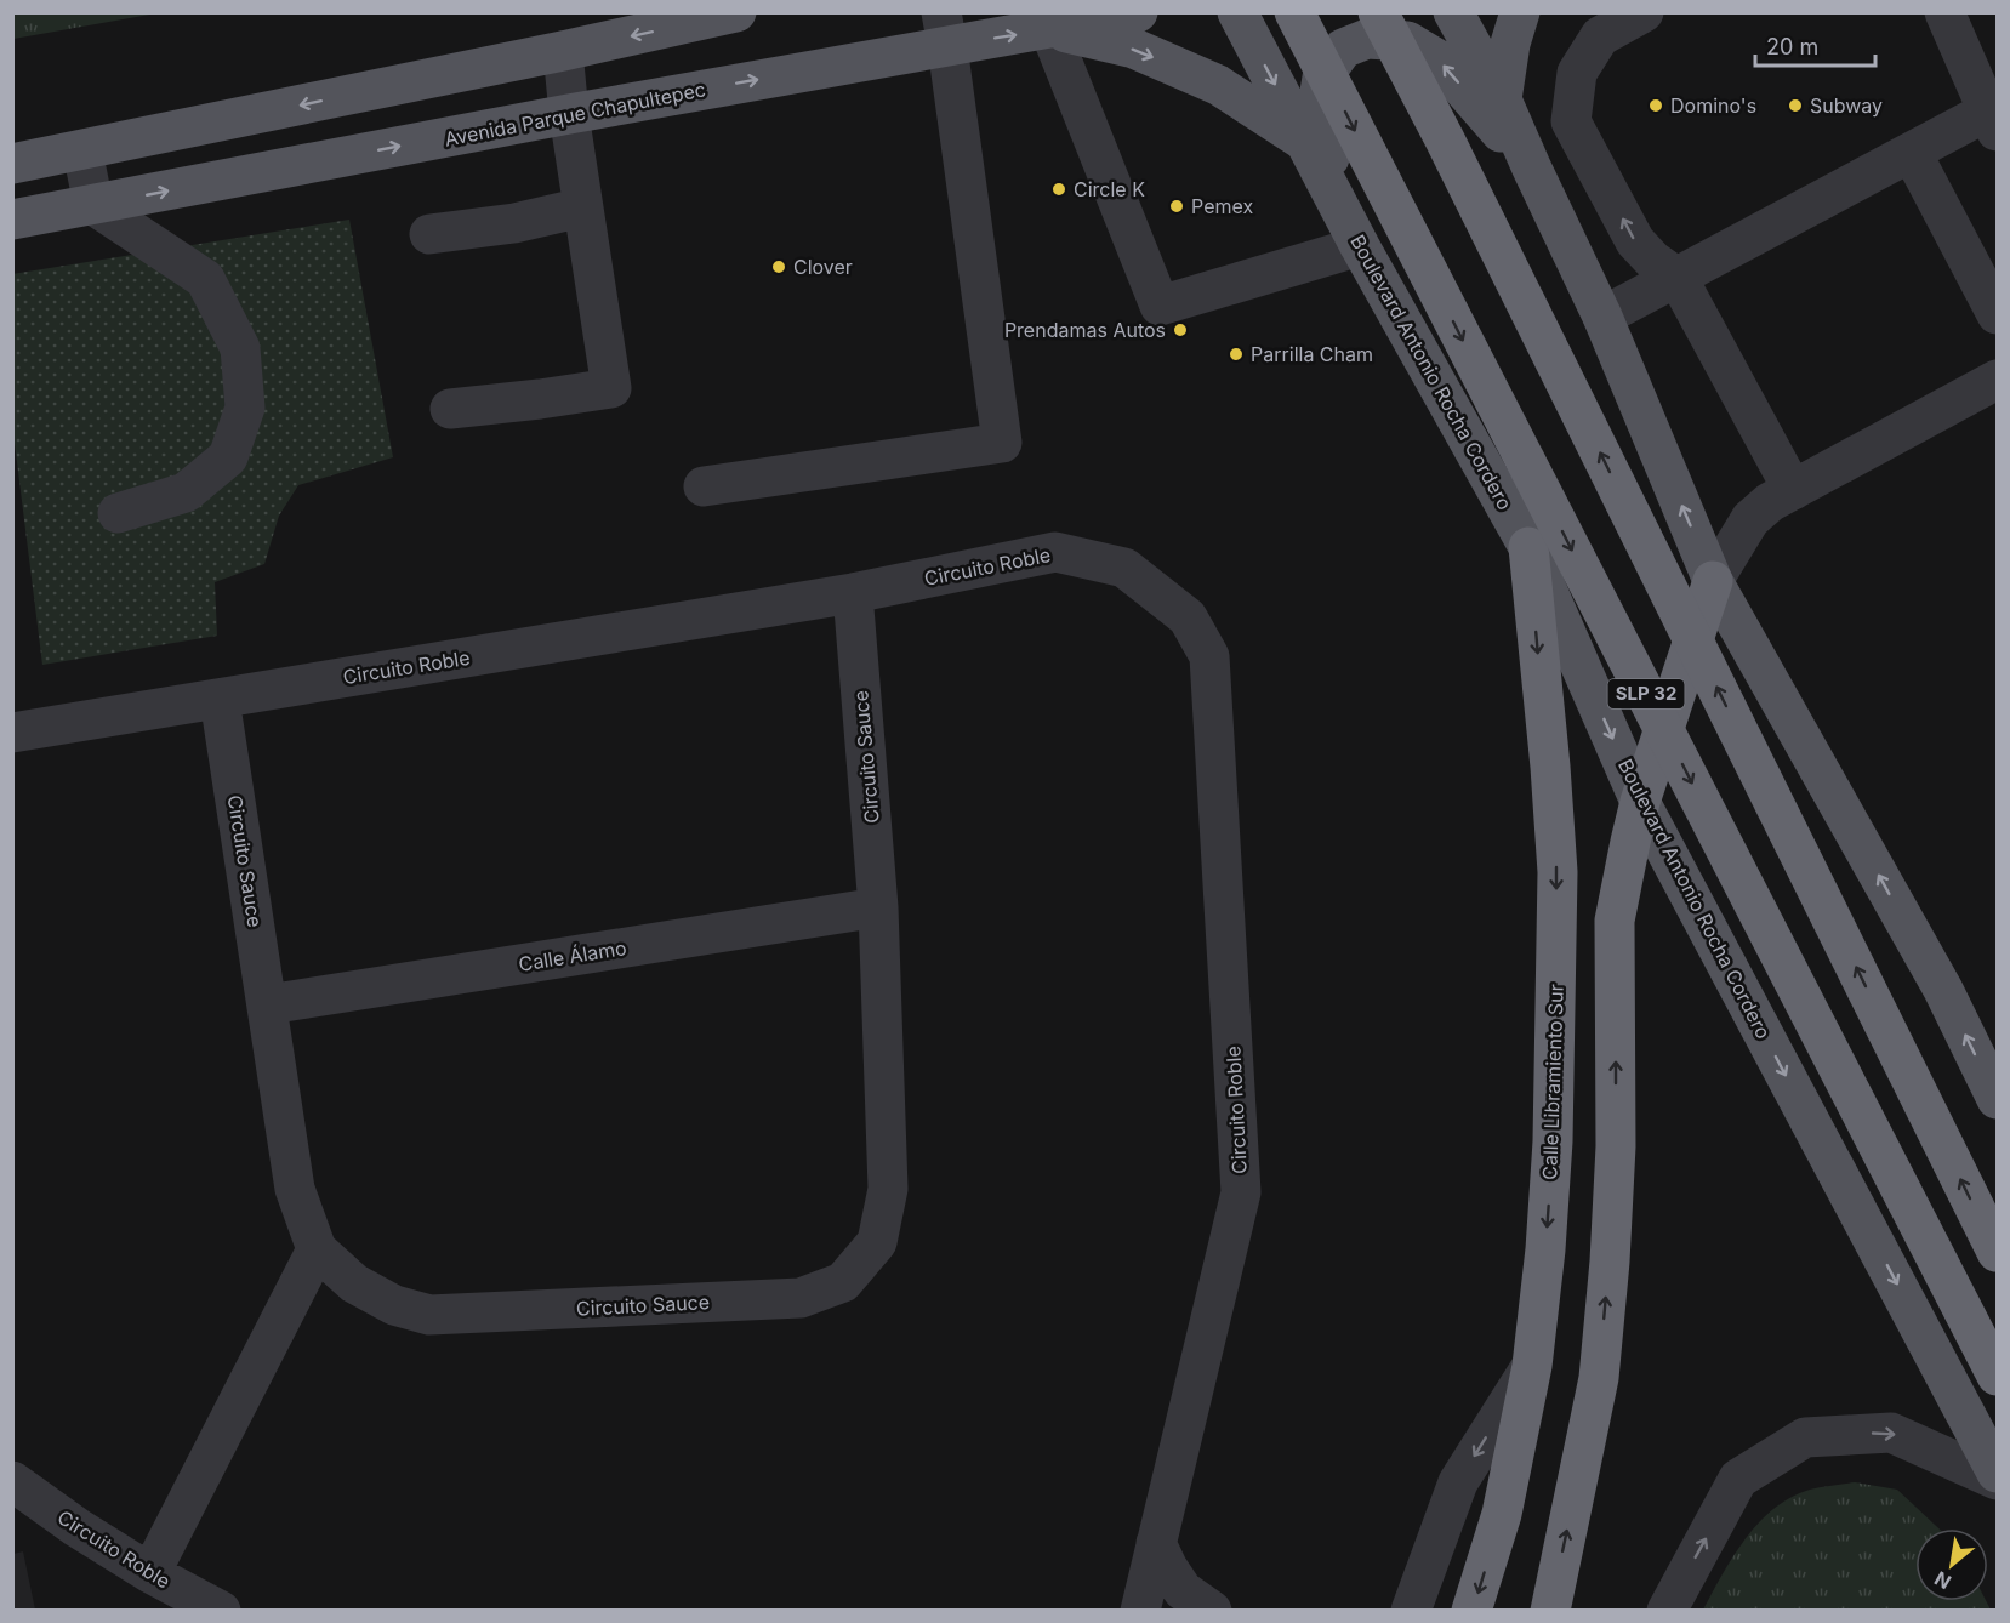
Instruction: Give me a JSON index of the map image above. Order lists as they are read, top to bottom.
{
  "streets": {
    "highway": ["SLP 32", "Calle Libramiento Sur"],
    "main road": ["Avenida Parque Chapultepec", "Boulevard Antonio Rocha Cordero"],
    "street": ["Circuito Roble", "Circuito Sauce", "Calle Álamo"]
  },
  "crossings": [
    ["Boulevard Antonio Rocha Cordero", "Calle Libramiento Sur"],
    ["Circuito Roble", "Circuito Sauce"],
    ["Circuito Sauce", "Calle Álamo"]
  ],
  "places": [
    "Domino's",
    "Subway",
    "Circle K",
    "Pemex",
    "Clover",
    "Prendamas Autos",
    "Parrilla Cham"
  ],
  "scale_bar": "20 m",
  "north": "bottom left"
}
